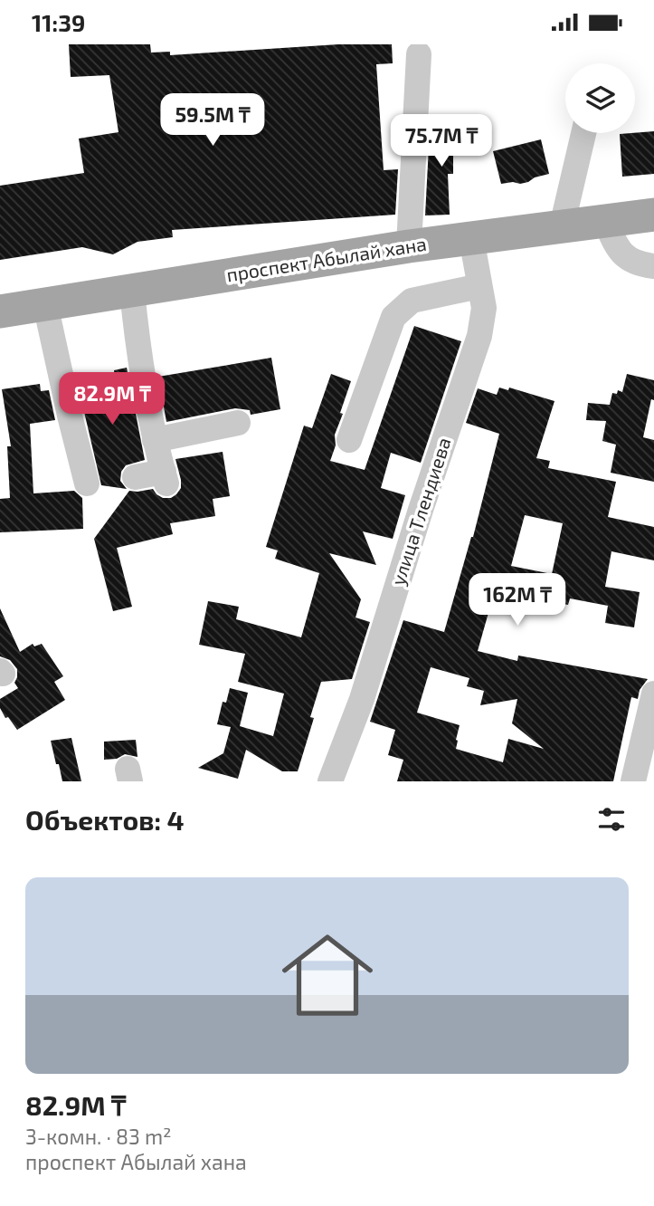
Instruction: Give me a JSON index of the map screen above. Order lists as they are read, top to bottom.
{
  "streets": {
    "main road": ["проспект Абылай хана"],
    "street": ["улица Тлендиева"]
  },
  "crossings": [
    ["проспект Абылай хана", "улица Тлендиева"]
  ],
  "page": {
    "status": "11:39",
    "price": [
      "59.5M ₸",
      "75.7M ₸",
      "82.9M ₸",
      "162M ₸"
    ],
    "heading": "Объектов: 4",
    "list": [
      {
        "name": "82.9M ₸",
        "note": "3-комн. · 83 m² · проспект Абылай хана"
      }
    ]
  }
}
